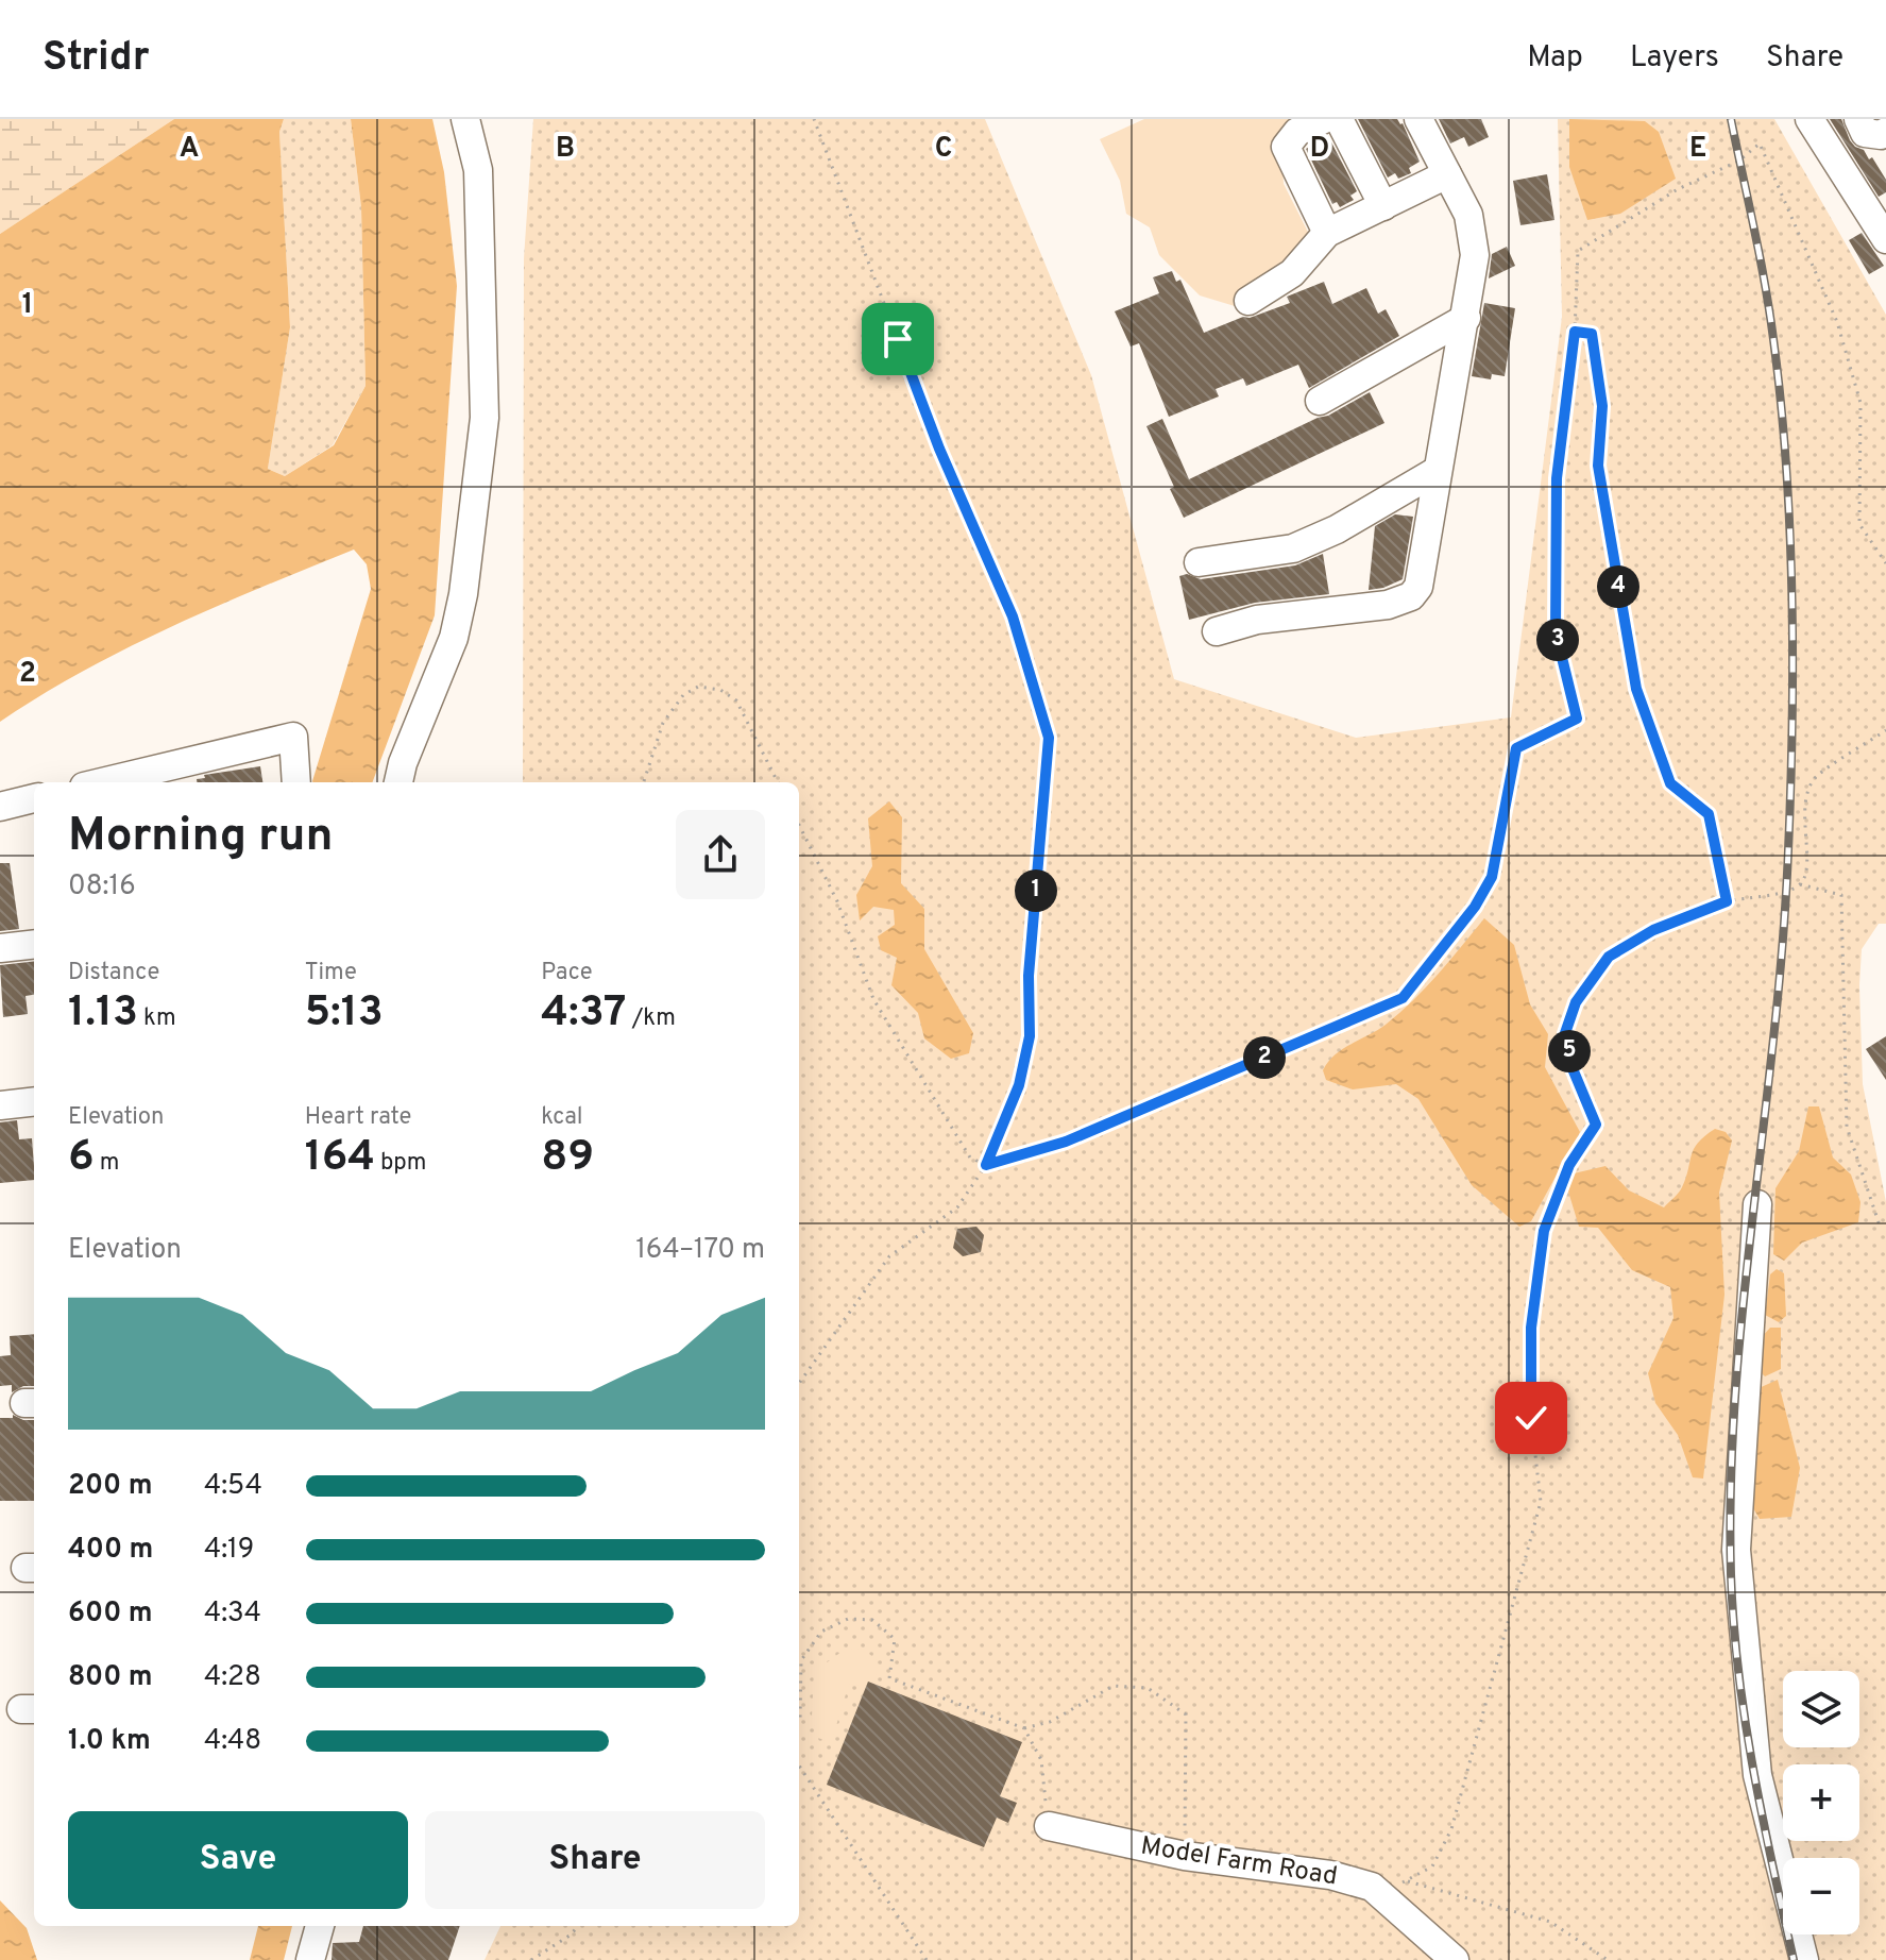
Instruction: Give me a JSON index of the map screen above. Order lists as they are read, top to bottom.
{
  "streets": {
    "street": ["Model Farm Road"]
  },
  "page": {
    "header": "Stridr",
    "nav": ["Map", "Layers", "Share"],
    "pins": [
      "4",
      "3",
      "1",
      "5",
      "2"
    ],
    "heading": ["Morning run", "08:16"],
    "stats": [
      ["Distance", "1.13 km"],
      ["Time", "5:13"],
      ["Pace", "4:37 /km"],
      ["Elevation", "6 m"],
      ["Heart rate", "164 bpm"],
      ["kcal", "89"]
    ],
    "chart": ["Elevation", "164–170 m"],
    "list": [
      {
        "name": "200 m",
        "note": "4:54"
      },
      {
        "name": "400 m",
        "note": "4:19"
      },
      {
        "name": "600 m",
        "note": "4:34"
      },
      {
        "name": "800 m",
        "note": "4:28"
      },
      {
        "name": "1.0 km",
        "note": "4:48"
      }
    ],
    "map_buttons": ["+", "−"],
    "buttons": ["Save", "Share"]
  },
  "grid": {
    "columns": [
      "A",
      "B",
      "C",
      "D",
      "E"
    ],
    "rows": ["1", "2"]
  }
}
